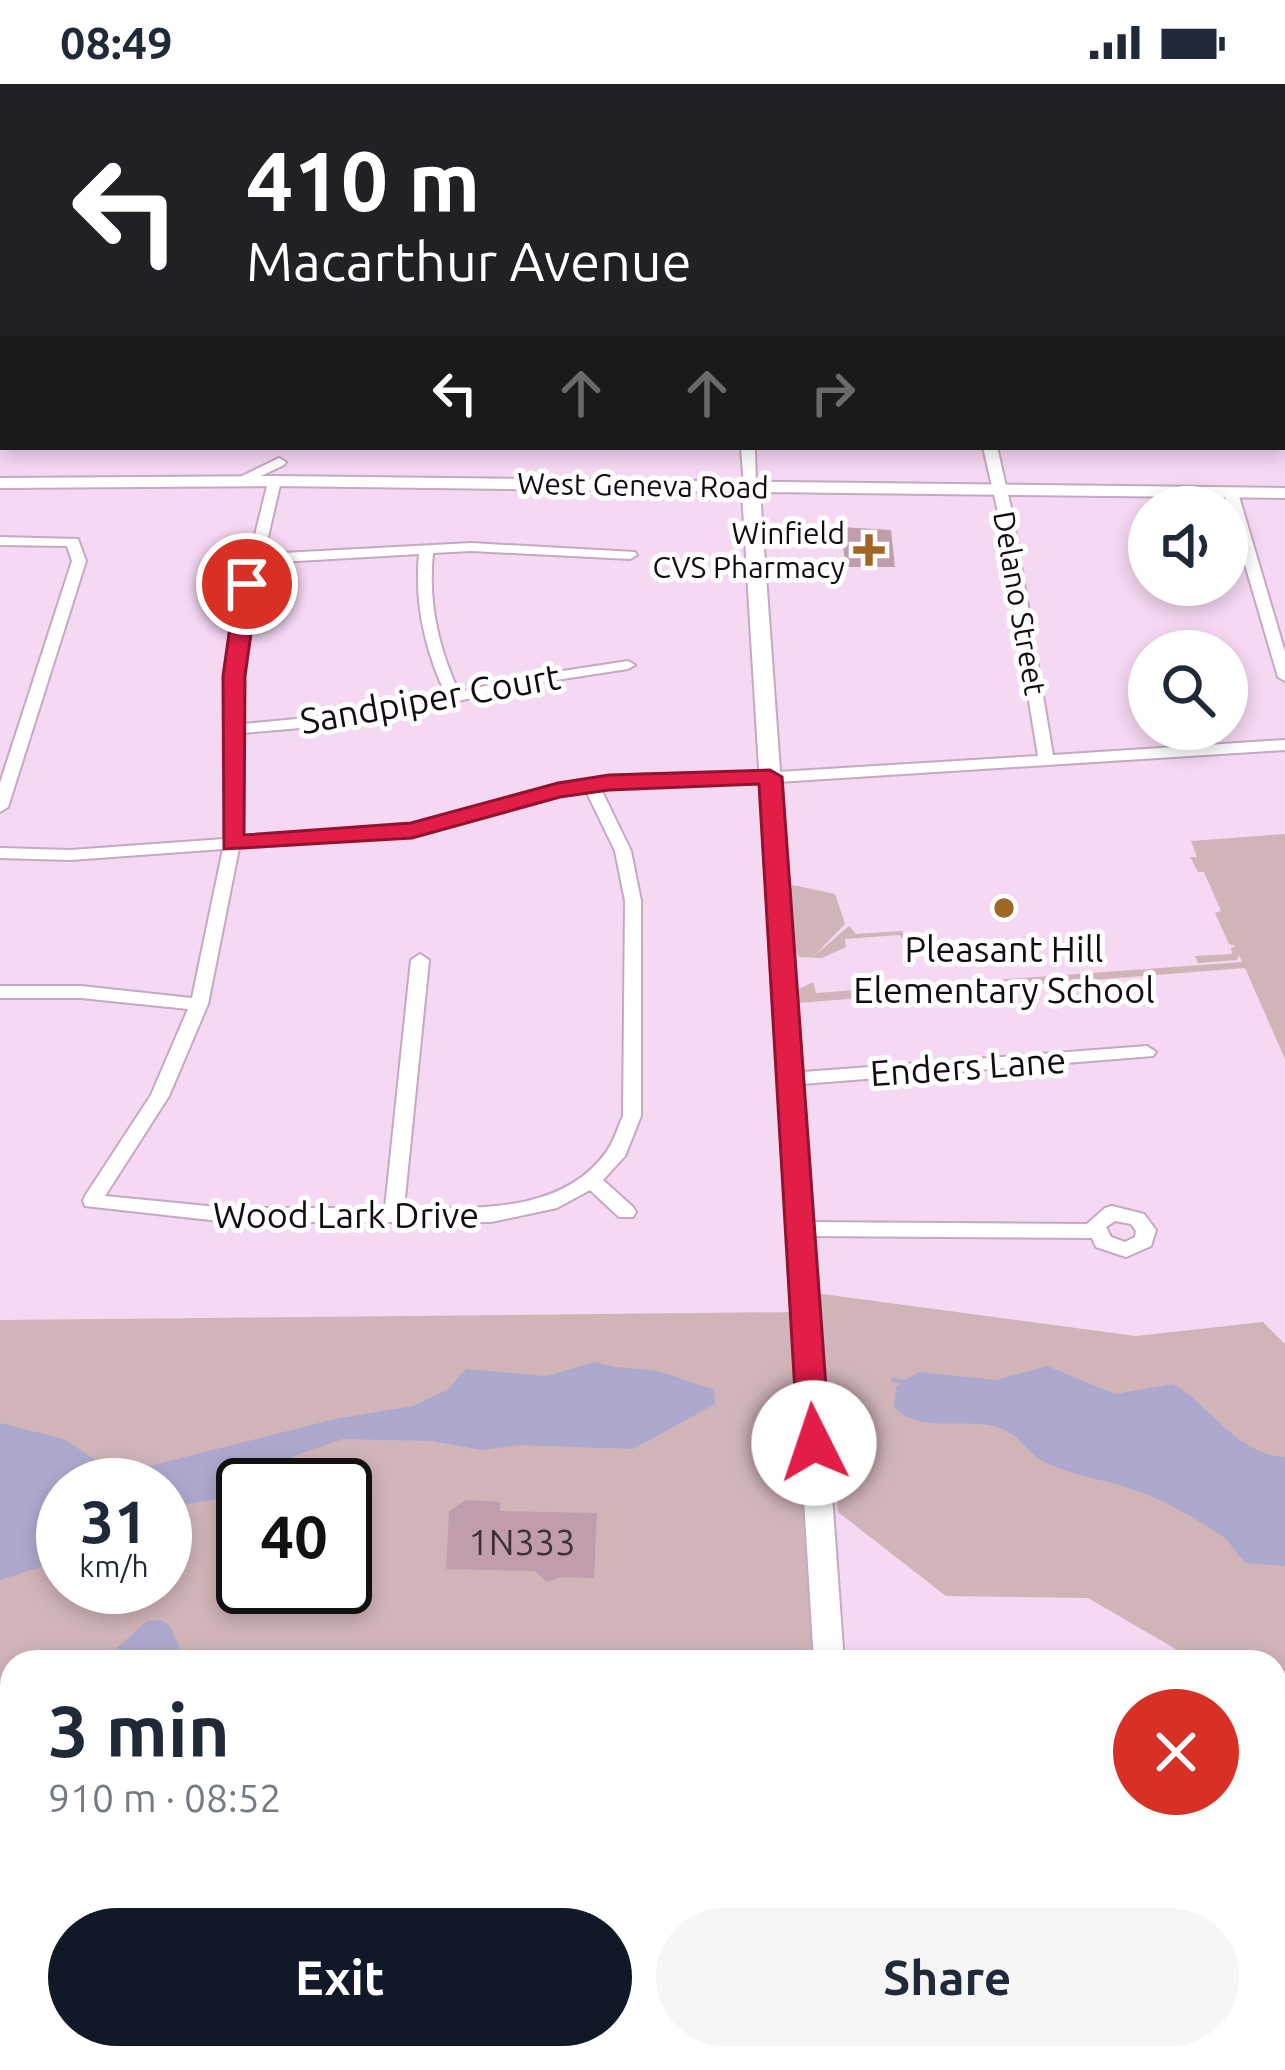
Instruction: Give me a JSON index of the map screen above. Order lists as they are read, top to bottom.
{
  "streets": {
    "street": [
      "West Geneva Road",
      "Delano Street",
      "Sandpiper Court",
      "Enders Lane",
      "Wood Lark Drive"
    ]
  },
  "crossings": [
    ["West Geneva Road", "Delano Street"]
  ],
  "places": {
    "health": ["Winfield CVS Pharmacy"],
    "other": ["Pleasant Hill Elementary School"]
  },
  "house_numbers": ["1N333"],
  "page": {
    "status": "08:49",
    "turn": ["410 m", "Macarthur Avenue"],
    "speed": "31 km/h",
    "limit": "40",
    "heading": ["3 min", "910 m · 08:52"],
    "buttons": ["Exit", "Share"]
  }
}
